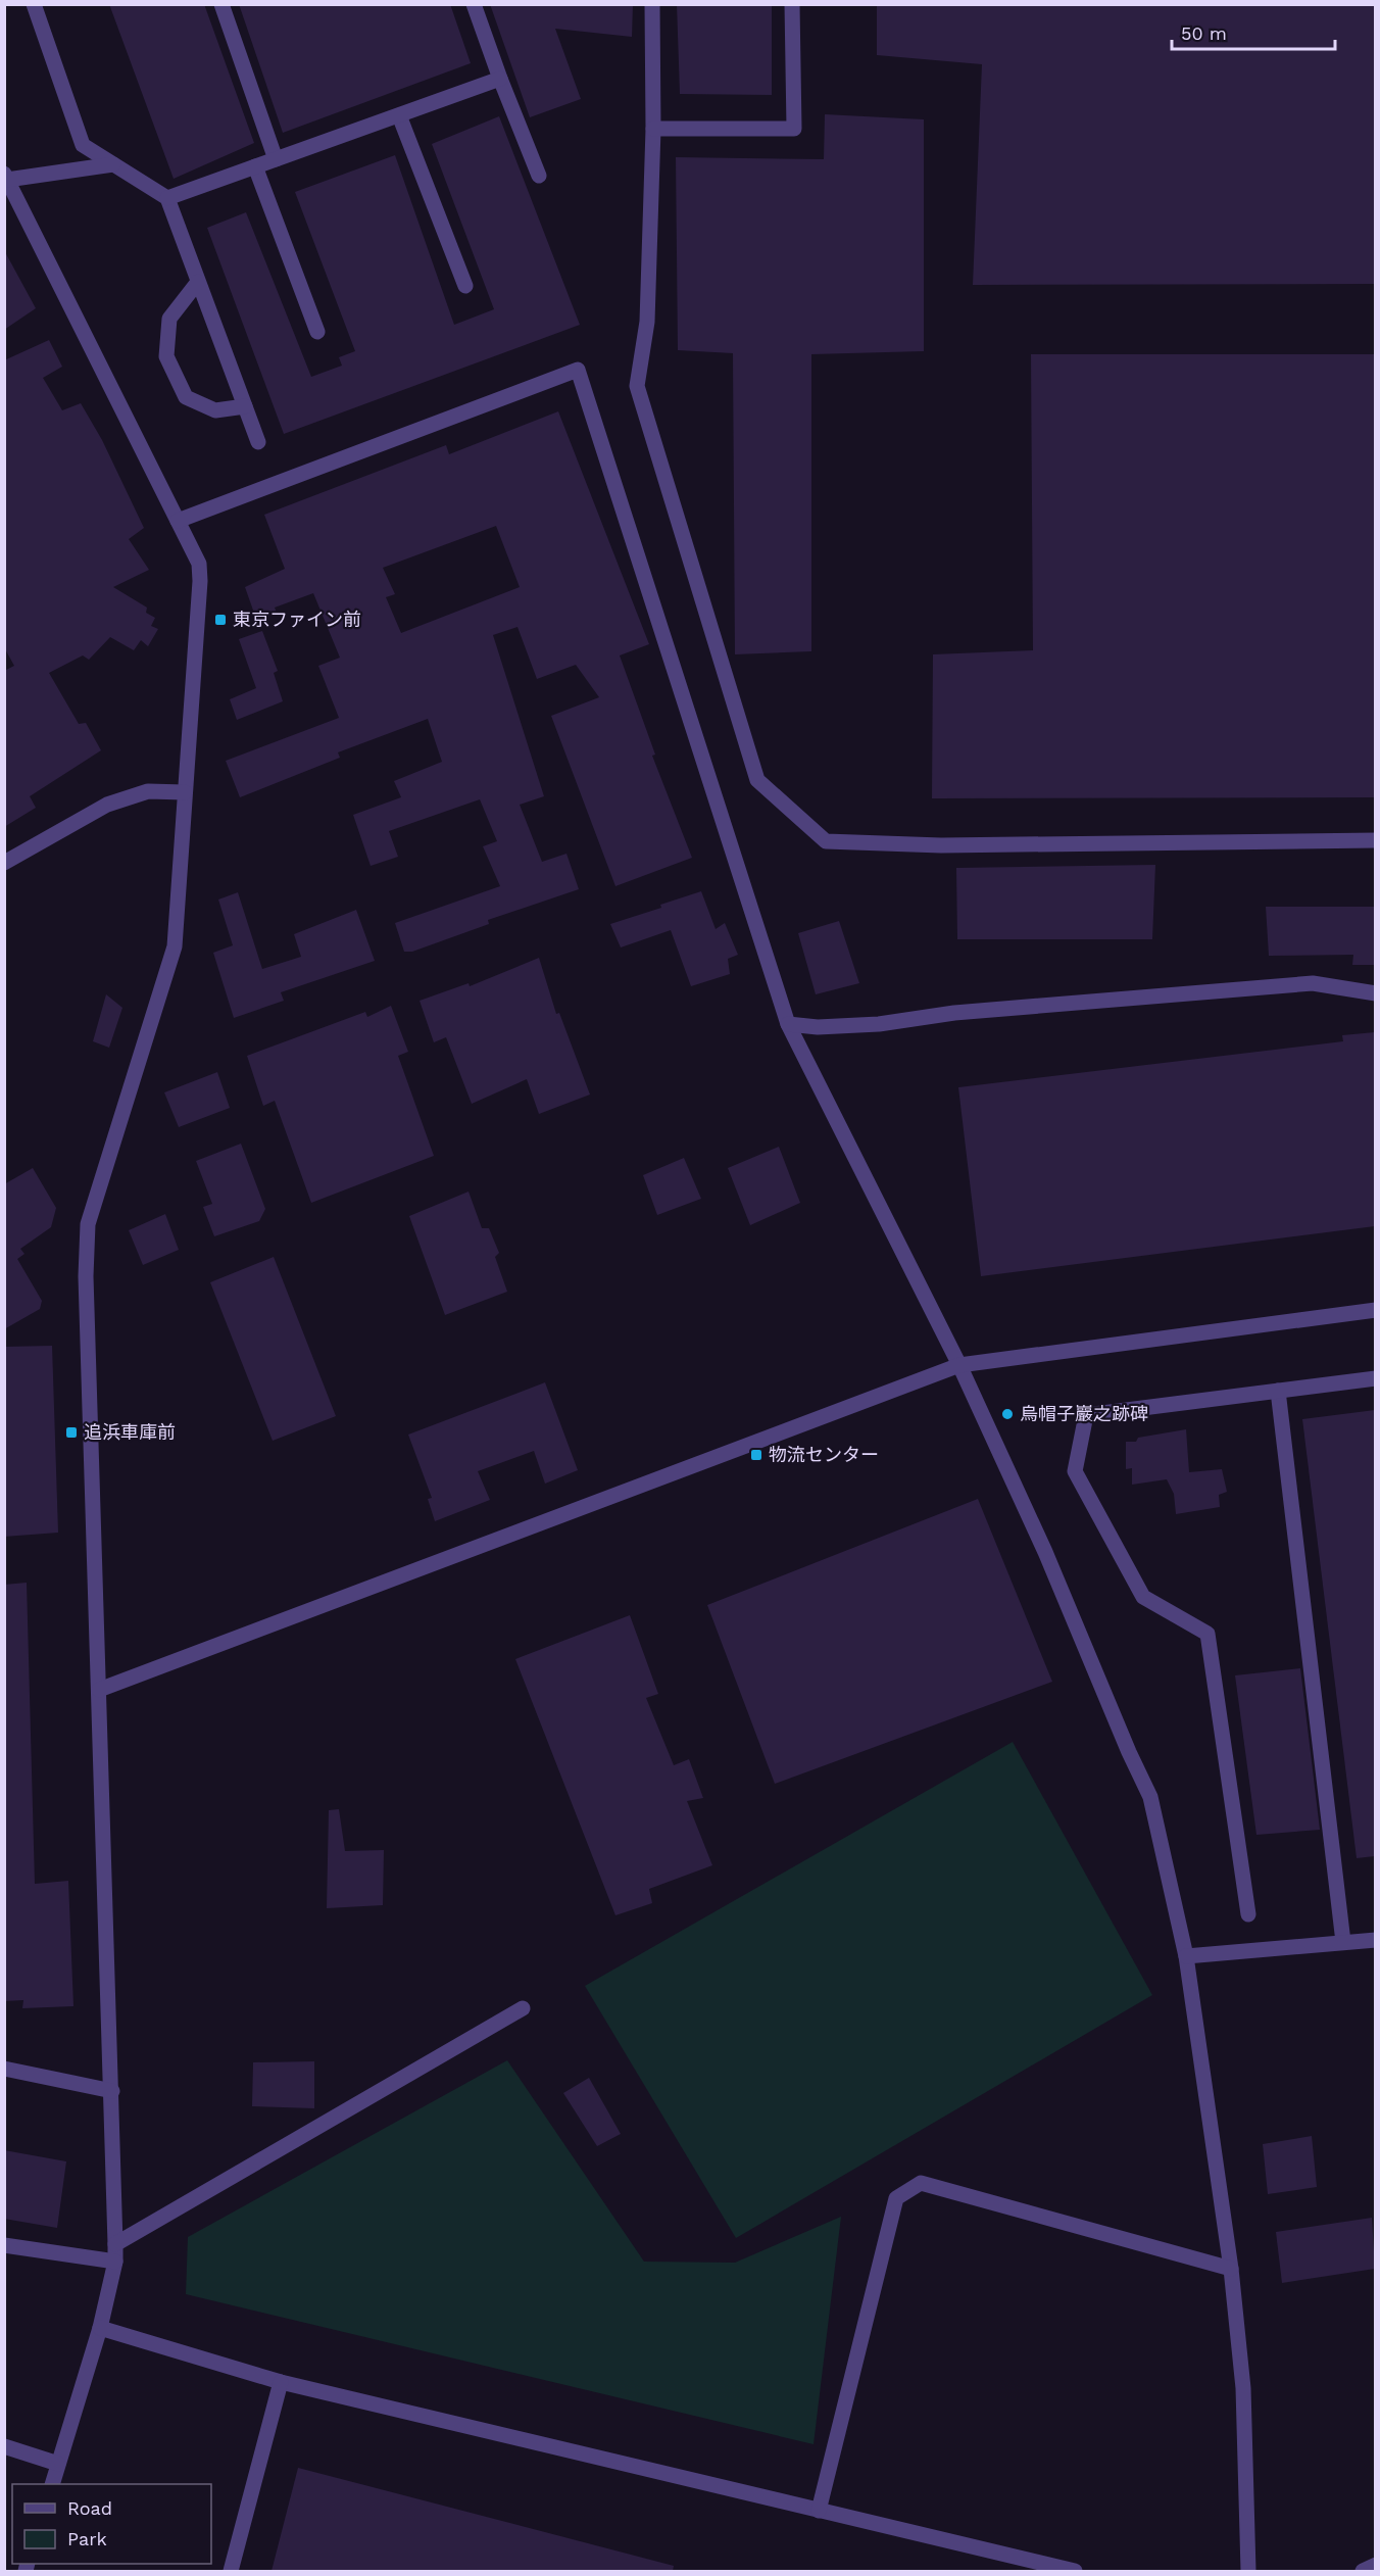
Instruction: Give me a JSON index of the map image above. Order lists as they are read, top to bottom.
{
  "places": {
    "transit": ["東京ファイン前", "追浜車庫前", "物流センター"],
    "other": ["烏帽子巖之跡碑"]
  },
  "legend": ["Road", "Park"],
  "scale_bar": "50 m"
}
